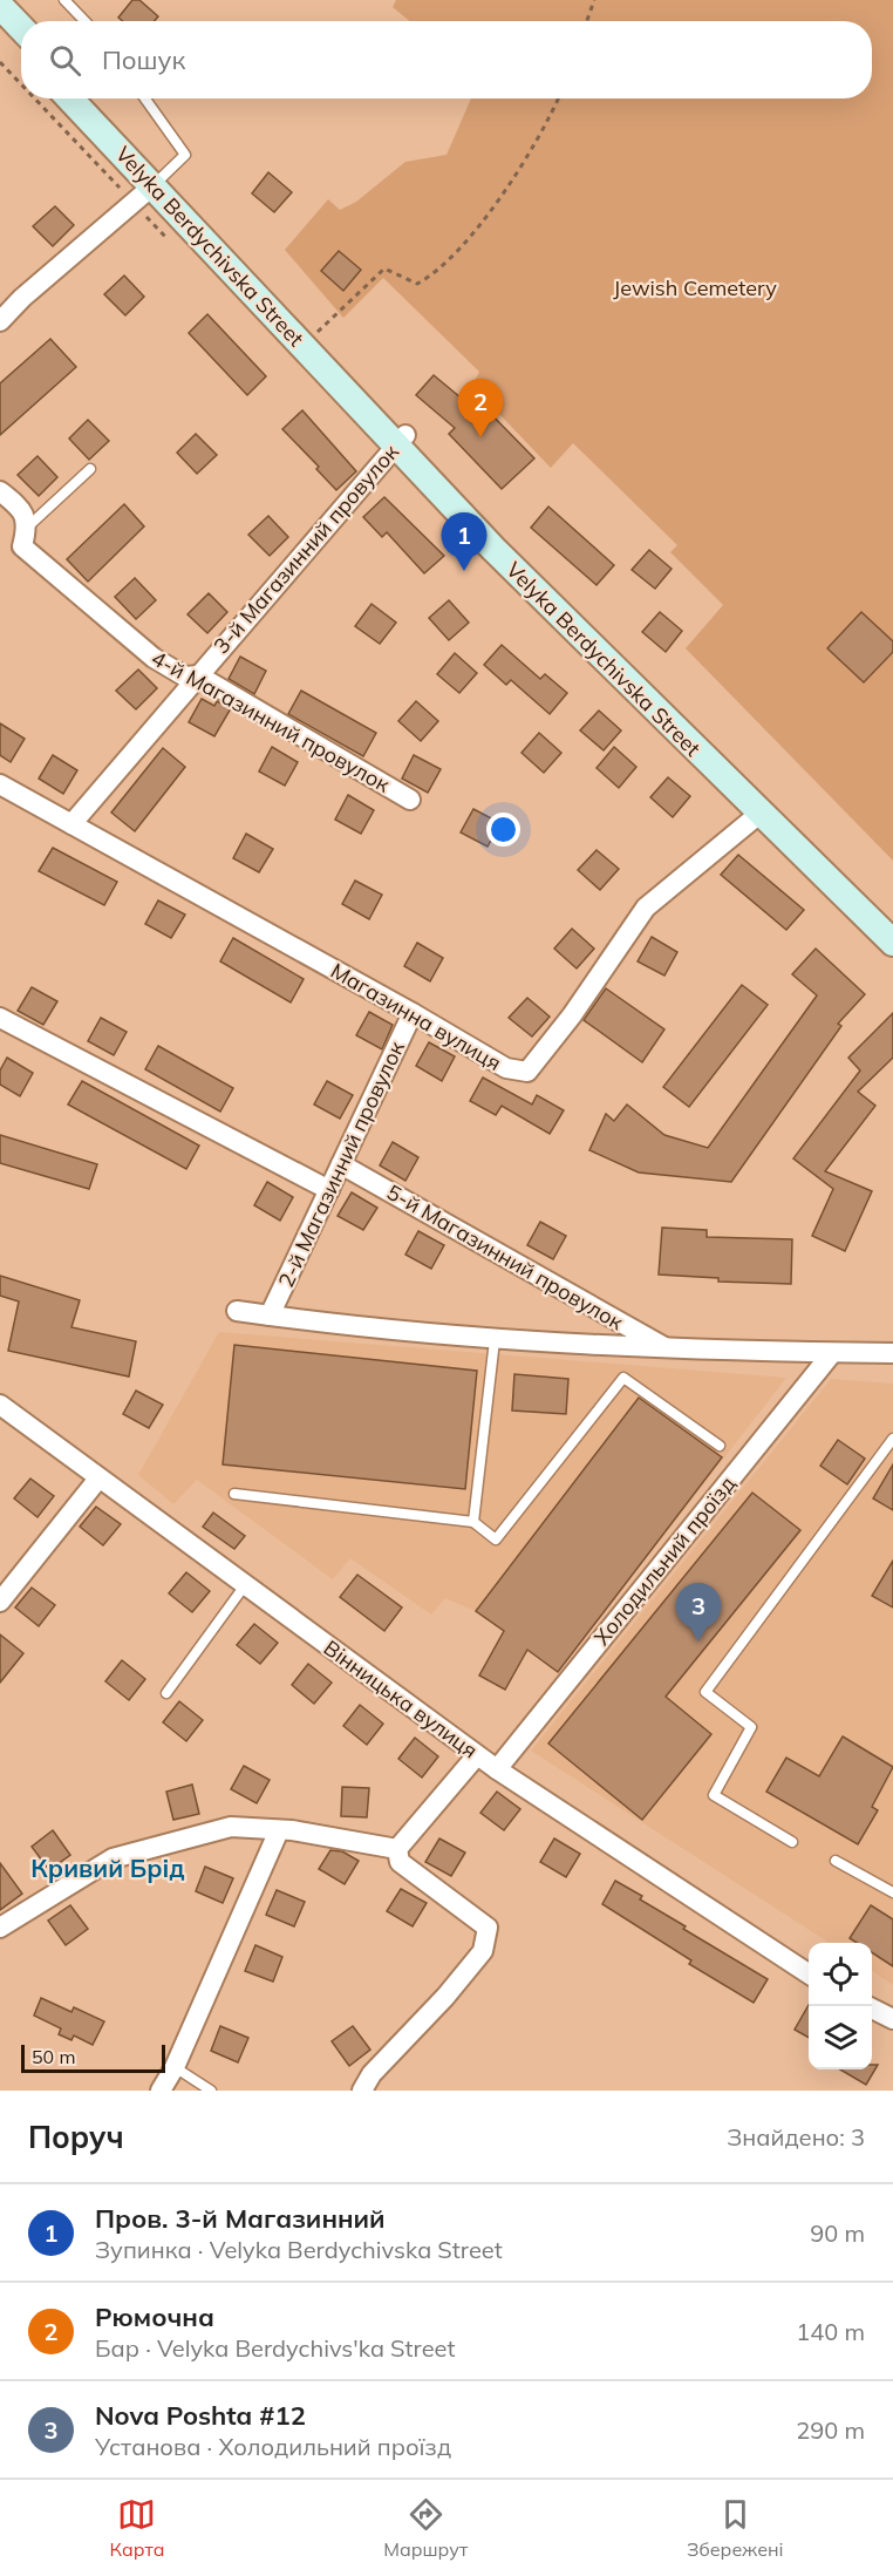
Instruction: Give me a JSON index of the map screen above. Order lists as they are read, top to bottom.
{
  "streets": {
    "main road": ["Velyka Berdychivska Street"],
    "street": [
      "3-й Магазинний провулок",
      "4-й Магазинний провулок",
      "Магазинна вулиця",
      "2-й Магазинний провулок",
      "5-й Магазинний провулок",
      "Холодильний проїзд",
      "Вінницька вулиця"
    ]
  },
  "crossings": [
    ["Velyka Berdychivska Street", "3-й Магазинний провулок"],
    ["Velyka Berdychivska Street", "Магазинна вулиця"],
    ["3-й Магазинний провулок", "4-й Магазинний провулок"],
    ["3-й Магазинний провулок", "Магазинна вулиця"],
    ["Магазинна вулиця", "2-й Магазинний провулок"],
    ["2-й Магазинний провулок", "5-й Магазинний провулок"],
    ["Холодильний проїзд", "Вінницька вулиця"]
  ],
  "districts": ["Кривий Брід"],
  "parks": ["Jewish Cemetery"],
  "scale_bar": "50 m",
  "page": {
    "search": "Пошук",
    "pins": ["2", "1", "3"],
    "scale": "50 m",
    "heading": ["Поруч", "Знайдено: 3"],
    "list": [
      {
        "mark": "1",
        "name": "Пров. 3-й Магазинний",
        "note": "Зупинка · Velyka Berdychivska Street",
        "value": "90 m"
      },
      {
        "mark": "2",
        "name": "Рюмочна",
        "note": "Бар · Velyka Berdychivs'ka Street",
        "value": "140 m"
      },
      {
        "mark": "3",
        "name": "Nova Poshta #12",
        "note": "Установа · Холодильний проїзд",
        "value": "290 m"
      }
    ],
    "nav": ["Карта", "Маршрут", "Збережені"]
  }
}
